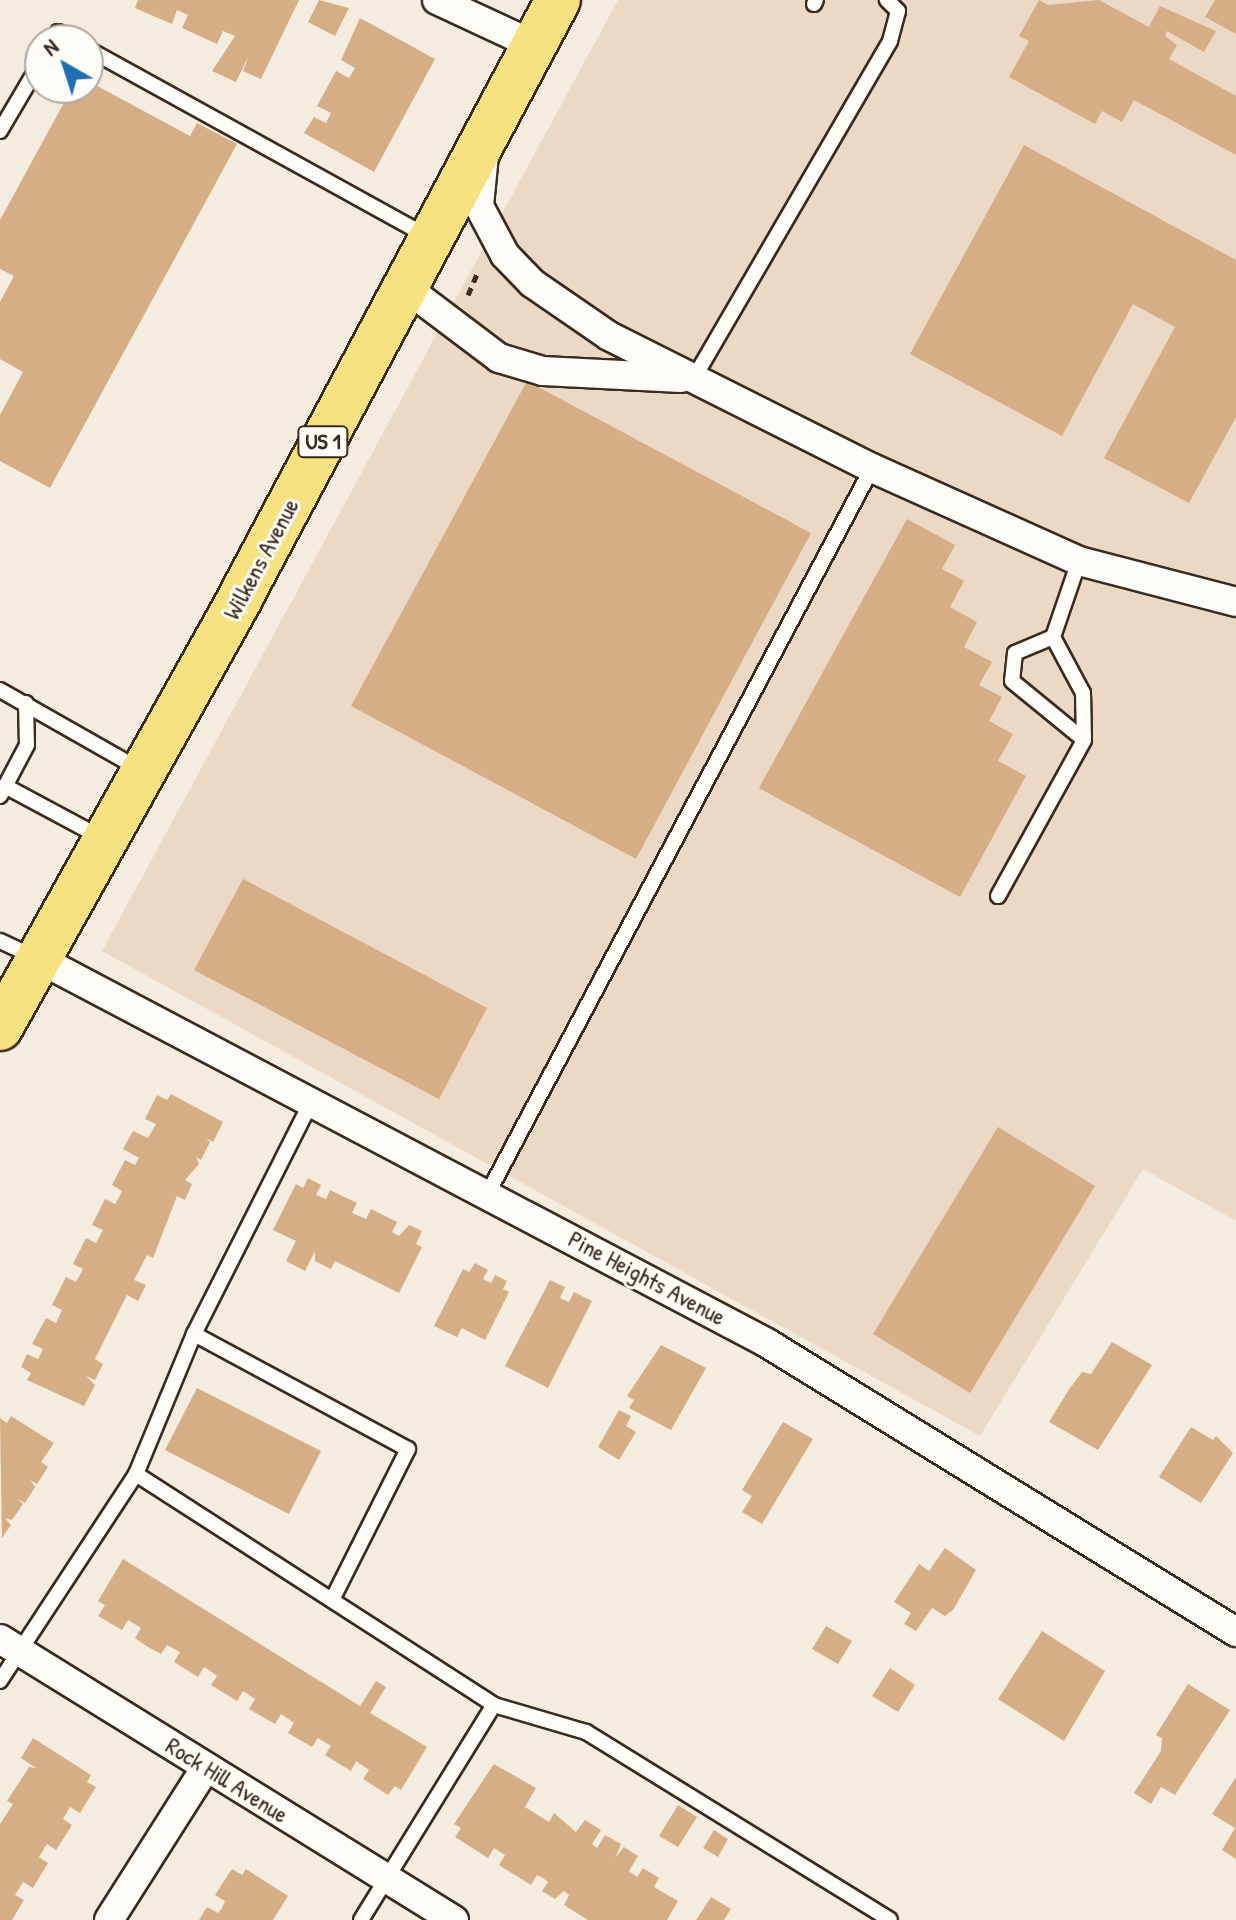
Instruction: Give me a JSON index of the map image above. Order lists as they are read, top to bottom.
{
  "streets": {
    "main road": ["US 1", "Wilkens Avenue"],
    "street": ["Pine Heights Avenue", "Rock Hill Avenue"]
  },
  "crossings": [
    ["Wilkens Avenue", "Pine Heights Avenue"]
  ],
  "north": "top left"
}
